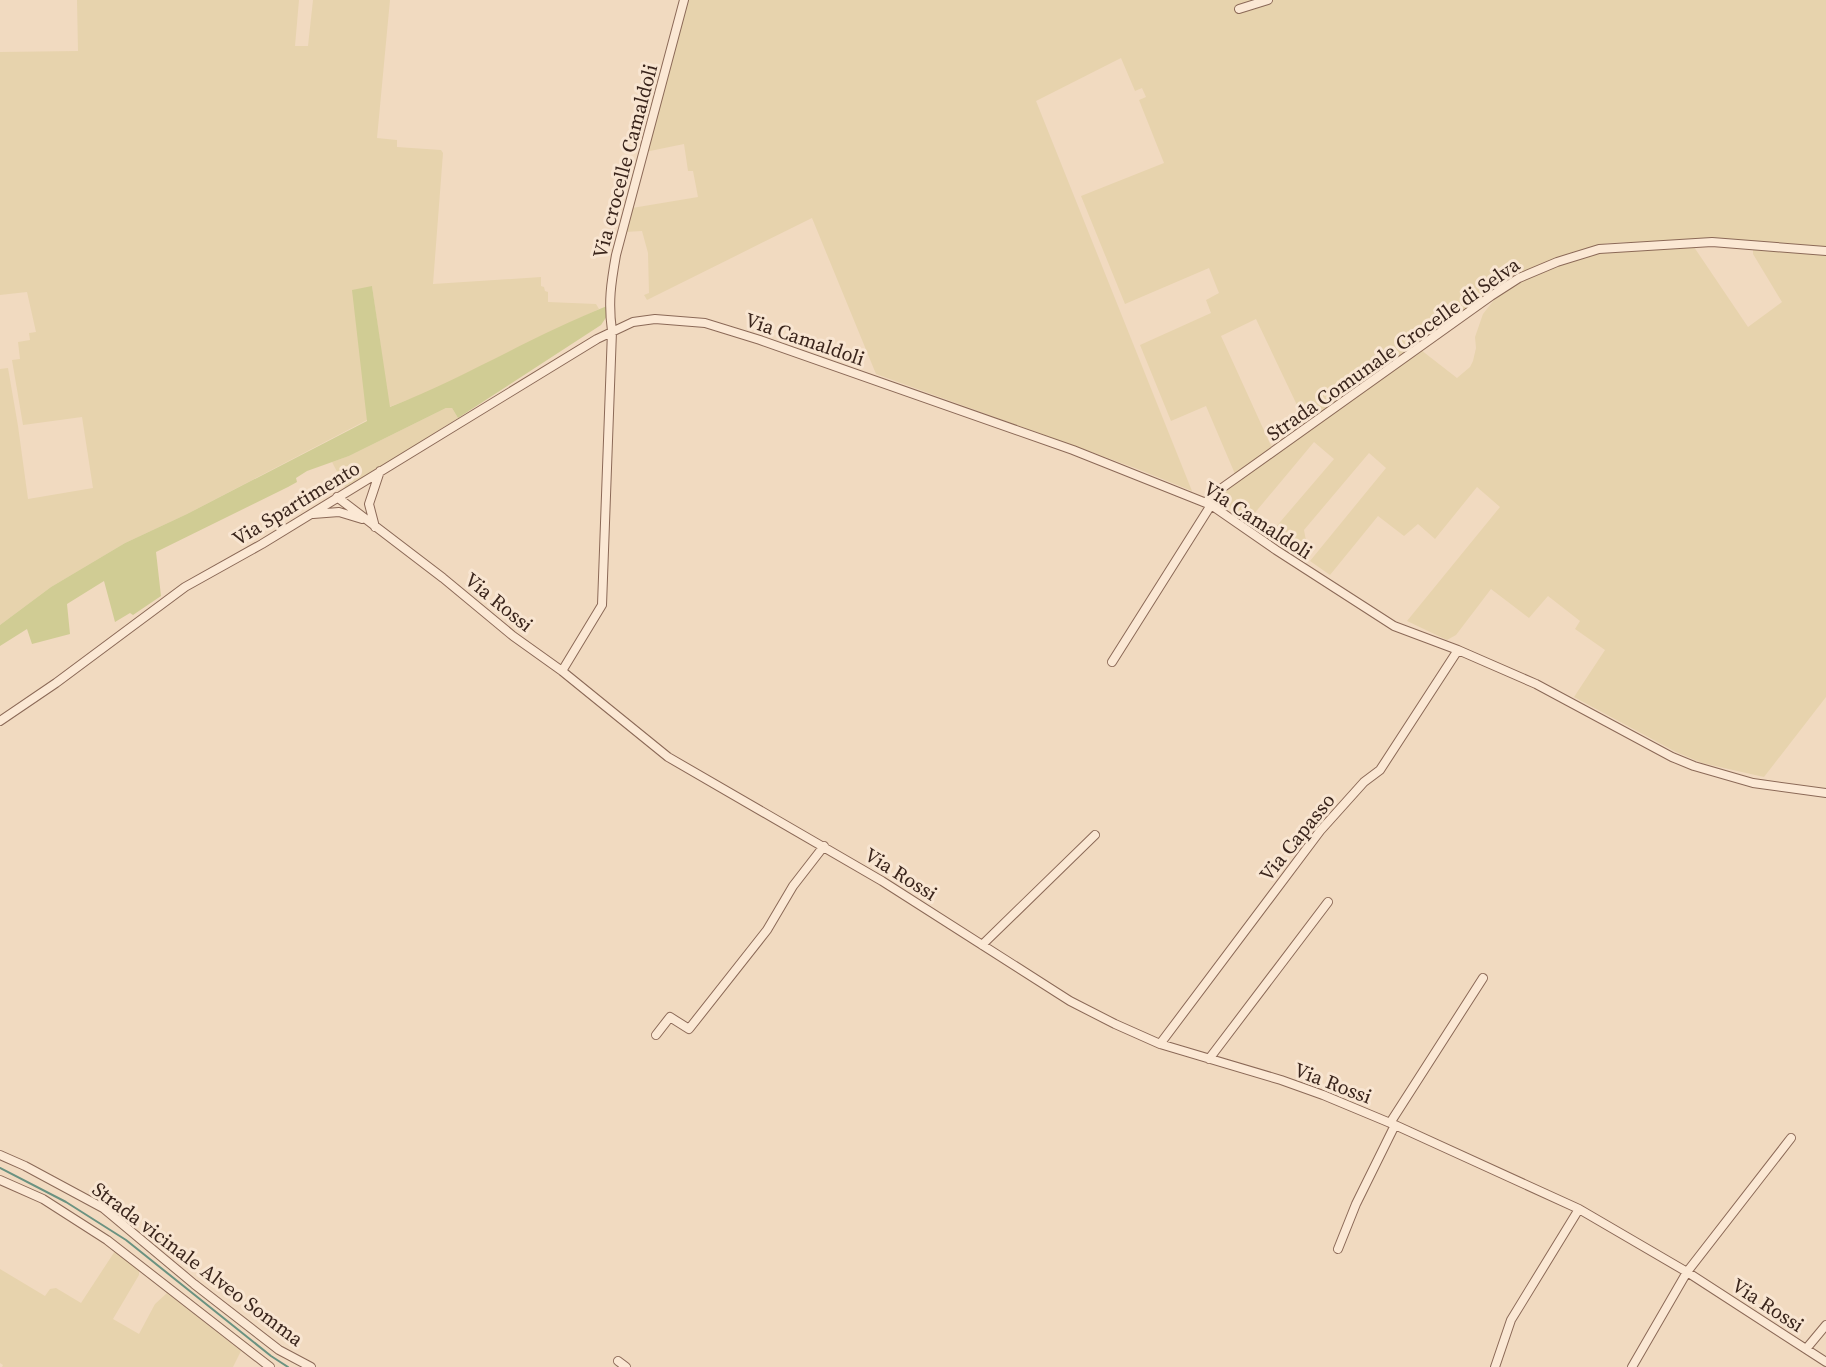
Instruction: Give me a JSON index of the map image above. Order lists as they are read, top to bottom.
{
  "streets": {
    "street": [
      "Via crocelle Camaldoli",
      "Via Camaldoli",
      "Strada Comunale Crocelle di Selva",
      "Via Spartimento",
      "Via Rossi",
      "Via Capasso",
      "Strada vicinale Alveo Somma"
    ]
  },
  "crossings": [
    ["Via crocelle Camaldoli", "Via Camaldoli"],
    ["Via crocelle Camaldoli", "Via Spartimento"],
    ["Via crocelle Camaldoli", "Via Rossi"],
    ["Via Camaldoli", "Strada Comunale Crocelle di Selva"],
    ["Via Camaldoli", "Via Spartimento"],
    ["Via Camaldoli", "Via Capasso"],
    ["Via Spartimento", "Via Rossi"],
    ["Via Rossi", "Via Capasso"]
  ]
}
